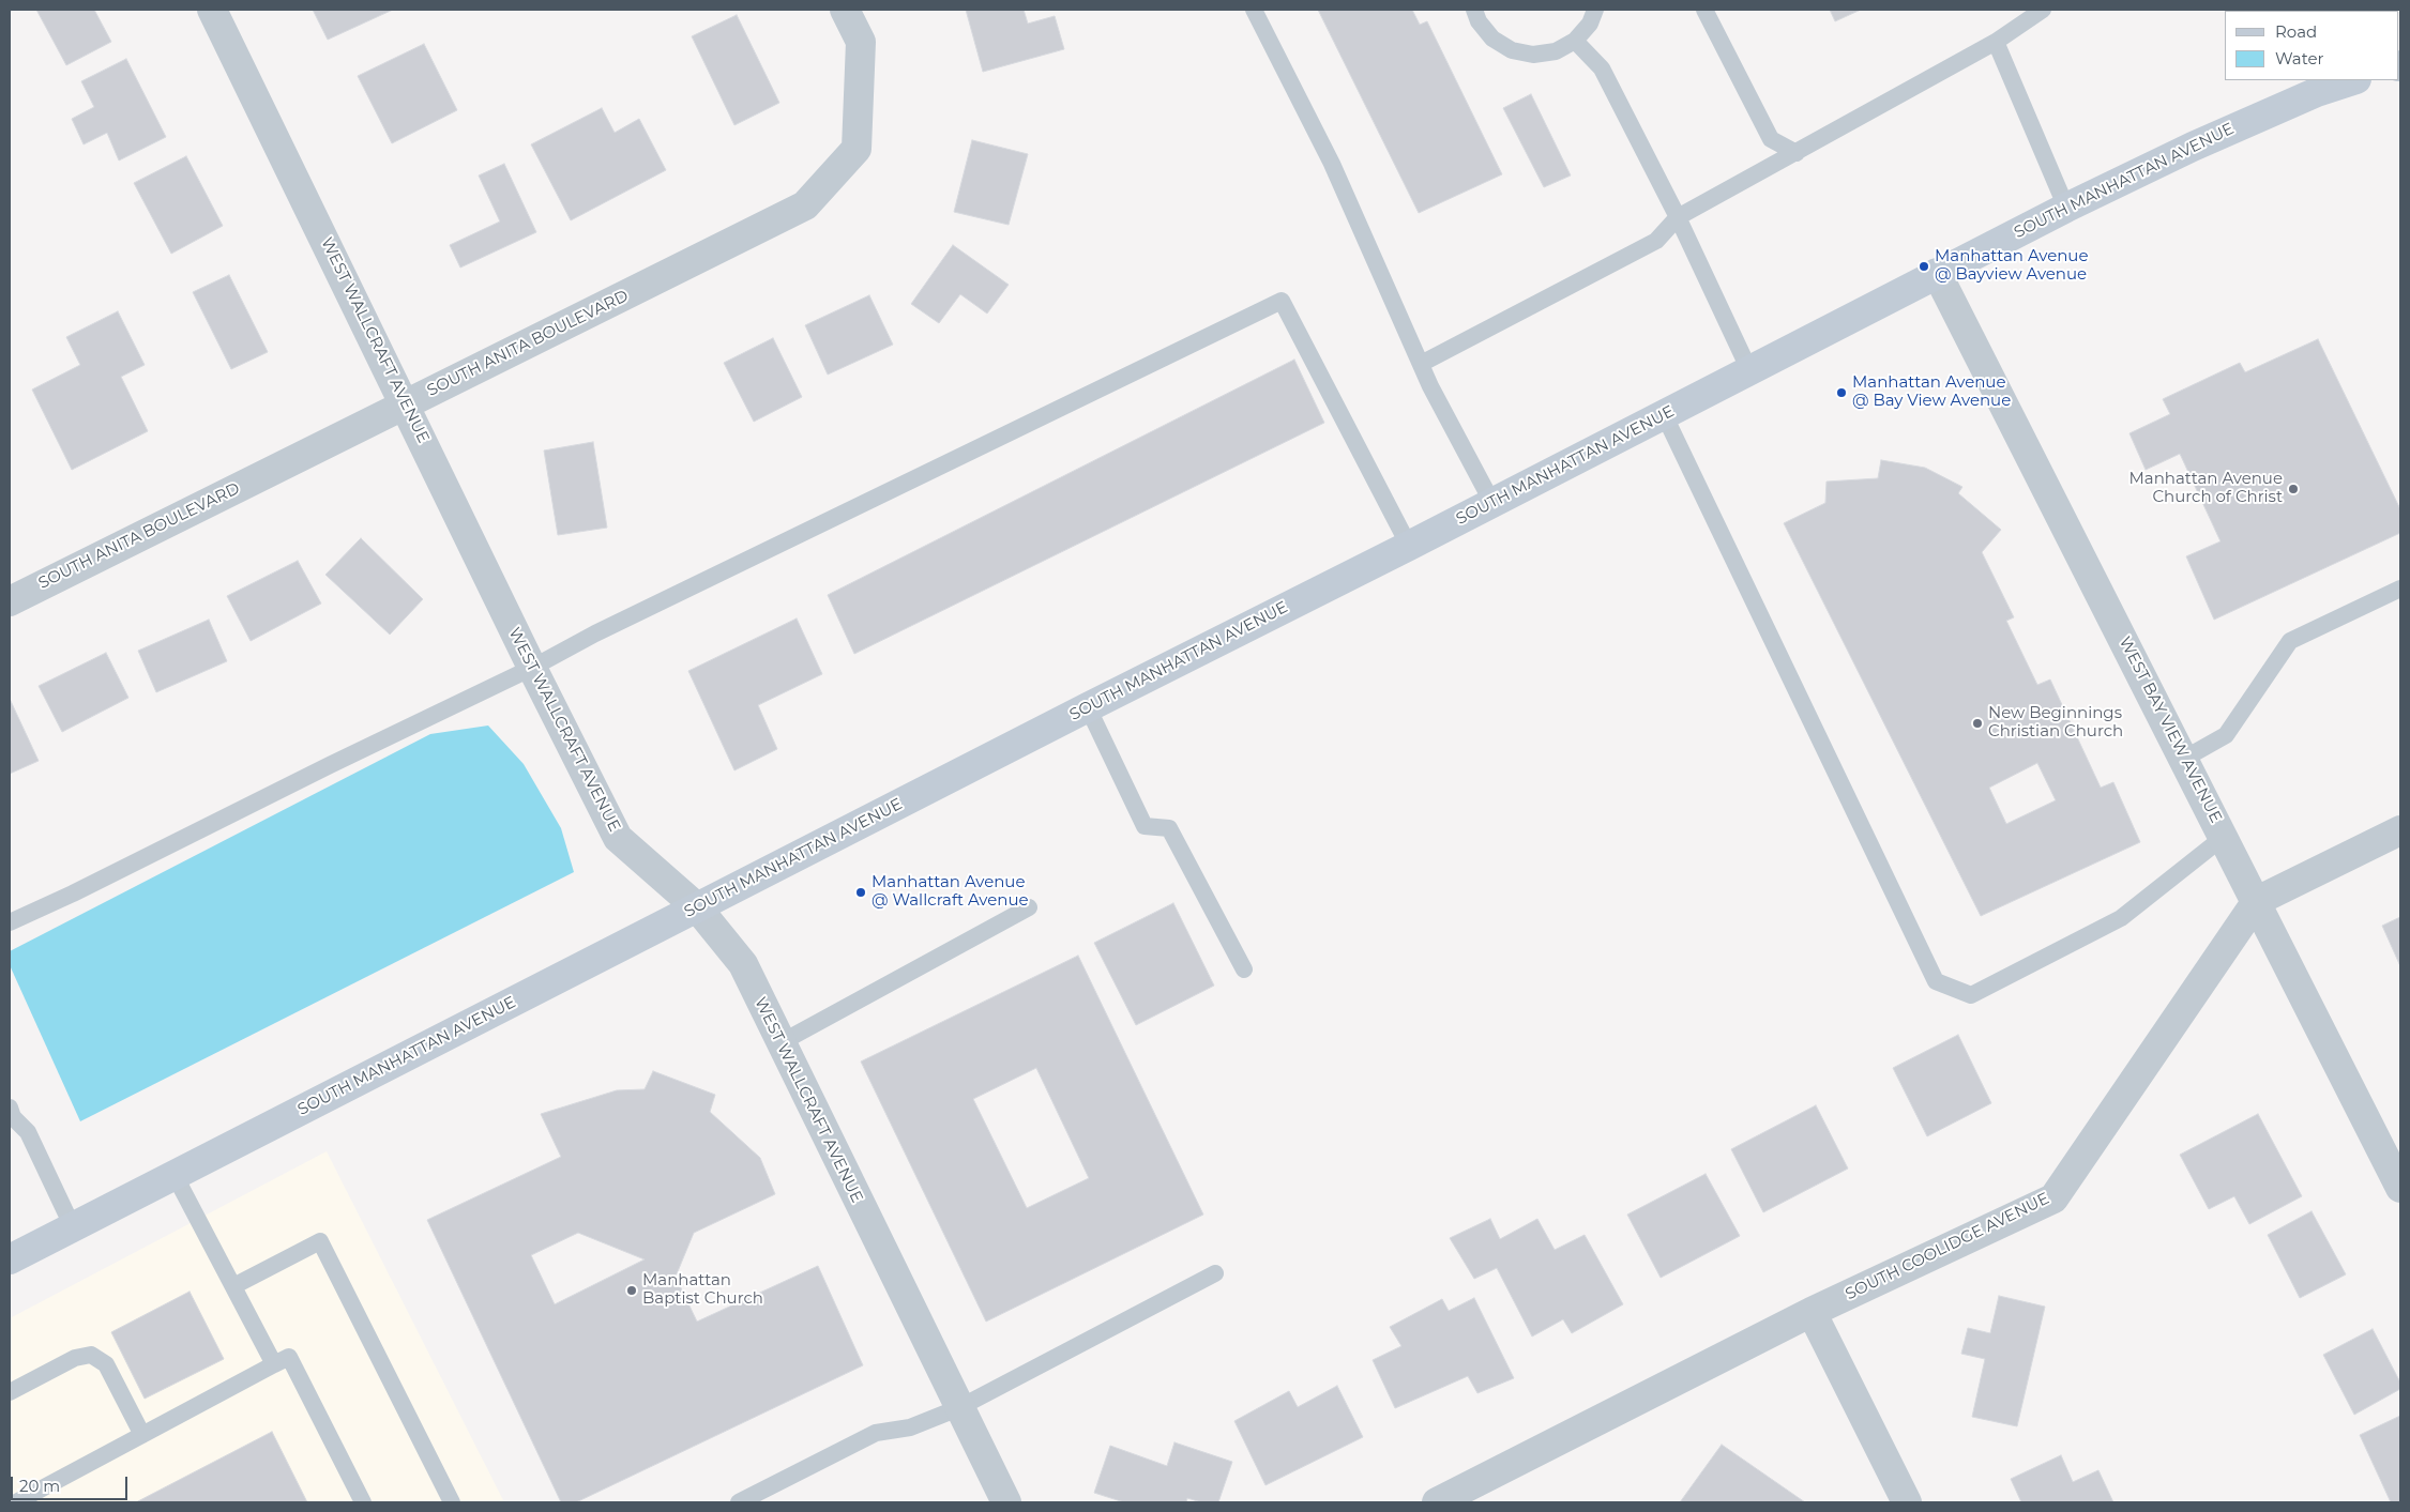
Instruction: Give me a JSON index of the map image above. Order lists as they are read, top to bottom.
{
  "streets": {
    "main road": ["SOUTH MANHATTAN AVENUE"],
    "street": [
      "WEST WALLCRAFT AVENUE",
      "SOUTH ANITA BOULEVARD",
      "WEST BAY VIEW AVENUE",
      "SOUTH COOLIDGE AVENUE"
    ]
  },
  "crossings": [
    ["SOUTH MANHATTAN AVENUE", "WEST WALLCRAFT AVENUE"],
    ["SOUTH MANHATTAN AVENUE", "WEST BAY VIEW AVENUE"],
    ["WEST WALLCRAFT AVENUE", "SOUTH ANITA BOULEVARD"],
    ["WEST BAY VIEW AVENUE", "SOUTH COOLIDGE AVENUE"]
  ],
  "places": [
    "Manhattan Avenue @ Bayview Avenue",
    "Manhattan Avenue @ Bay View Avenue",
    "Manhattan Avenue Church of Christ",
    "New Beginnings Christian Church",
    "Manhattan Avenue @ Wallcraft Avenue",
    "Manhattan Baptist Church"
  ],
  "legend": ["Road", "Water"],
  "scale_bar": "20 m"
}
